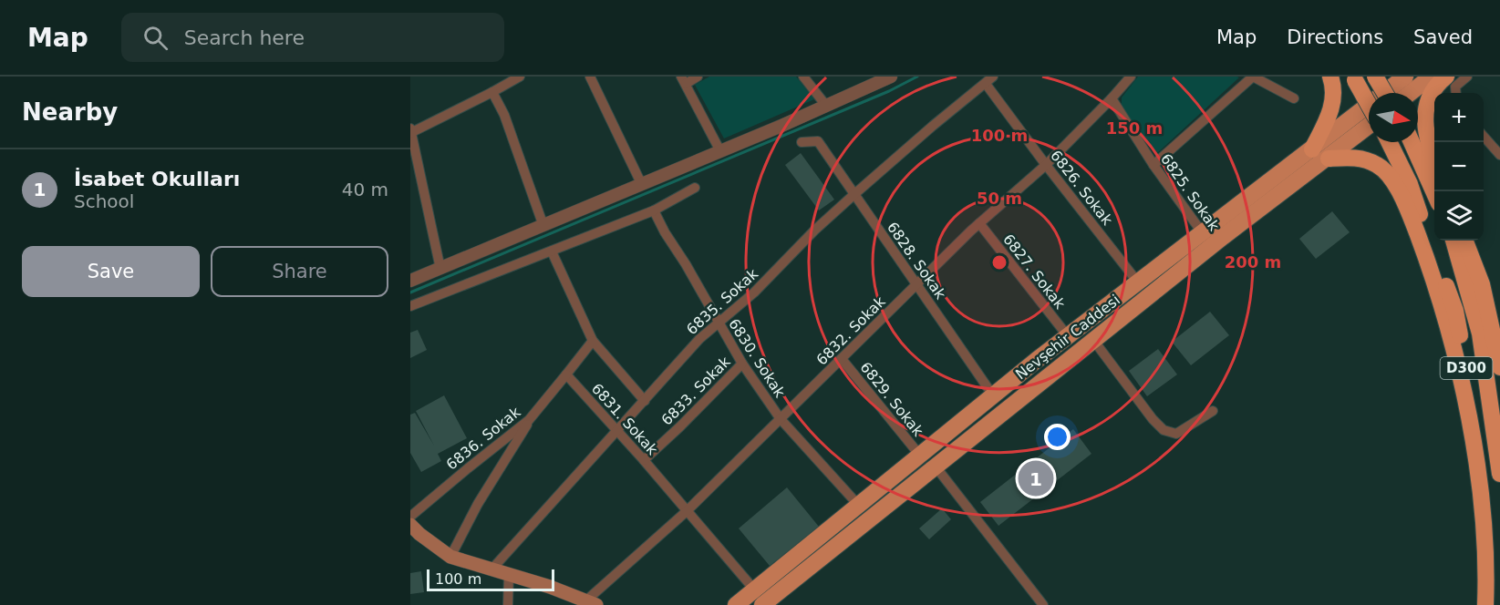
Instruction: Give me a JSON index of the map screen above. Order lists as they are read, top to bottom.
{
  "streets": {
    "highway": ["D300"],
    "main road": ["Nevşehir Caddesi"],
    "street": [
      "6826. Sokak",
      "6825. Sokak",
      "6828. Sokak",
      "6827. Sokak",
      "6835. Sokak",
      "6832. Sokak",
      "6830. Sokak",
      "6833. Sokak",
      "6829. Sokak",
      "6831. Sokak",
      "6836. Sokak"
    ]
  },
  "crossings": [
    ["6826. Sokak", "6835. Sokak"],
    ["6826. Sokak", "6832. Sokak"],
    ["6826. Sokak", "Nevşehir Caddesi"],
    ["6825. Sokak", "6832. Sokak"],
    ["6825. Sokak", "Nevşehir Caddesi"],
    ["6828. Sokak", "6835. Sokak"],
    ["6828. Sokak", "6832. Sokak"],
    ["6828. Sokak", "Nevşehir Caddesi"],
    ["6827. Sokak", "6832. Sokak"],
    ["6827. Sokak", "Nevşehir Caddesi"],
    ["6835. Sokak", "6830. Sokak"],
    ["6835. Sokak", "6831. Sokak"],
    ["6832. Sokak", "6830. Sokak"],
    ["6832. Sokak", "6829. Sokak"],
    ["6832. Sokak", "6831. Sokak"],
    ["Nevşehir Caddesi", "6830. Sokak"],
    ["Nevşehir Caddesi", "6829. Sokak"],
    ["Nevşehir Caddesi", "6831. Sokak"],
    ["6830. Sokak", "6833. Sokak"],
    ["6833. Sokak", "6831. Sokak"],
    ["6831. Sokak", "6836. Sokak"]
  ],
  "scale_bar": "100 m",
  "north": "right",
  "page": {
    "header": "Map",
    "search": "Search here",
    "nav": ["Map", "Directions", "Saved"],
    "heading": "Nearby",
    "map_buttons": ["+", "−"],
    "list": [
      {
        "mark": "1",
        "name": "İsabet Okulları",
        "note": "School",
        "value": "40 m"
      }
    ],
    "buttons": ["Save", "Share"],
    "pins": "1",
    "scale": "100 m"
  },
  "rings": [
    "150 m",
    "100 m",
    "50 m",
    "200 m"
  ]
}
